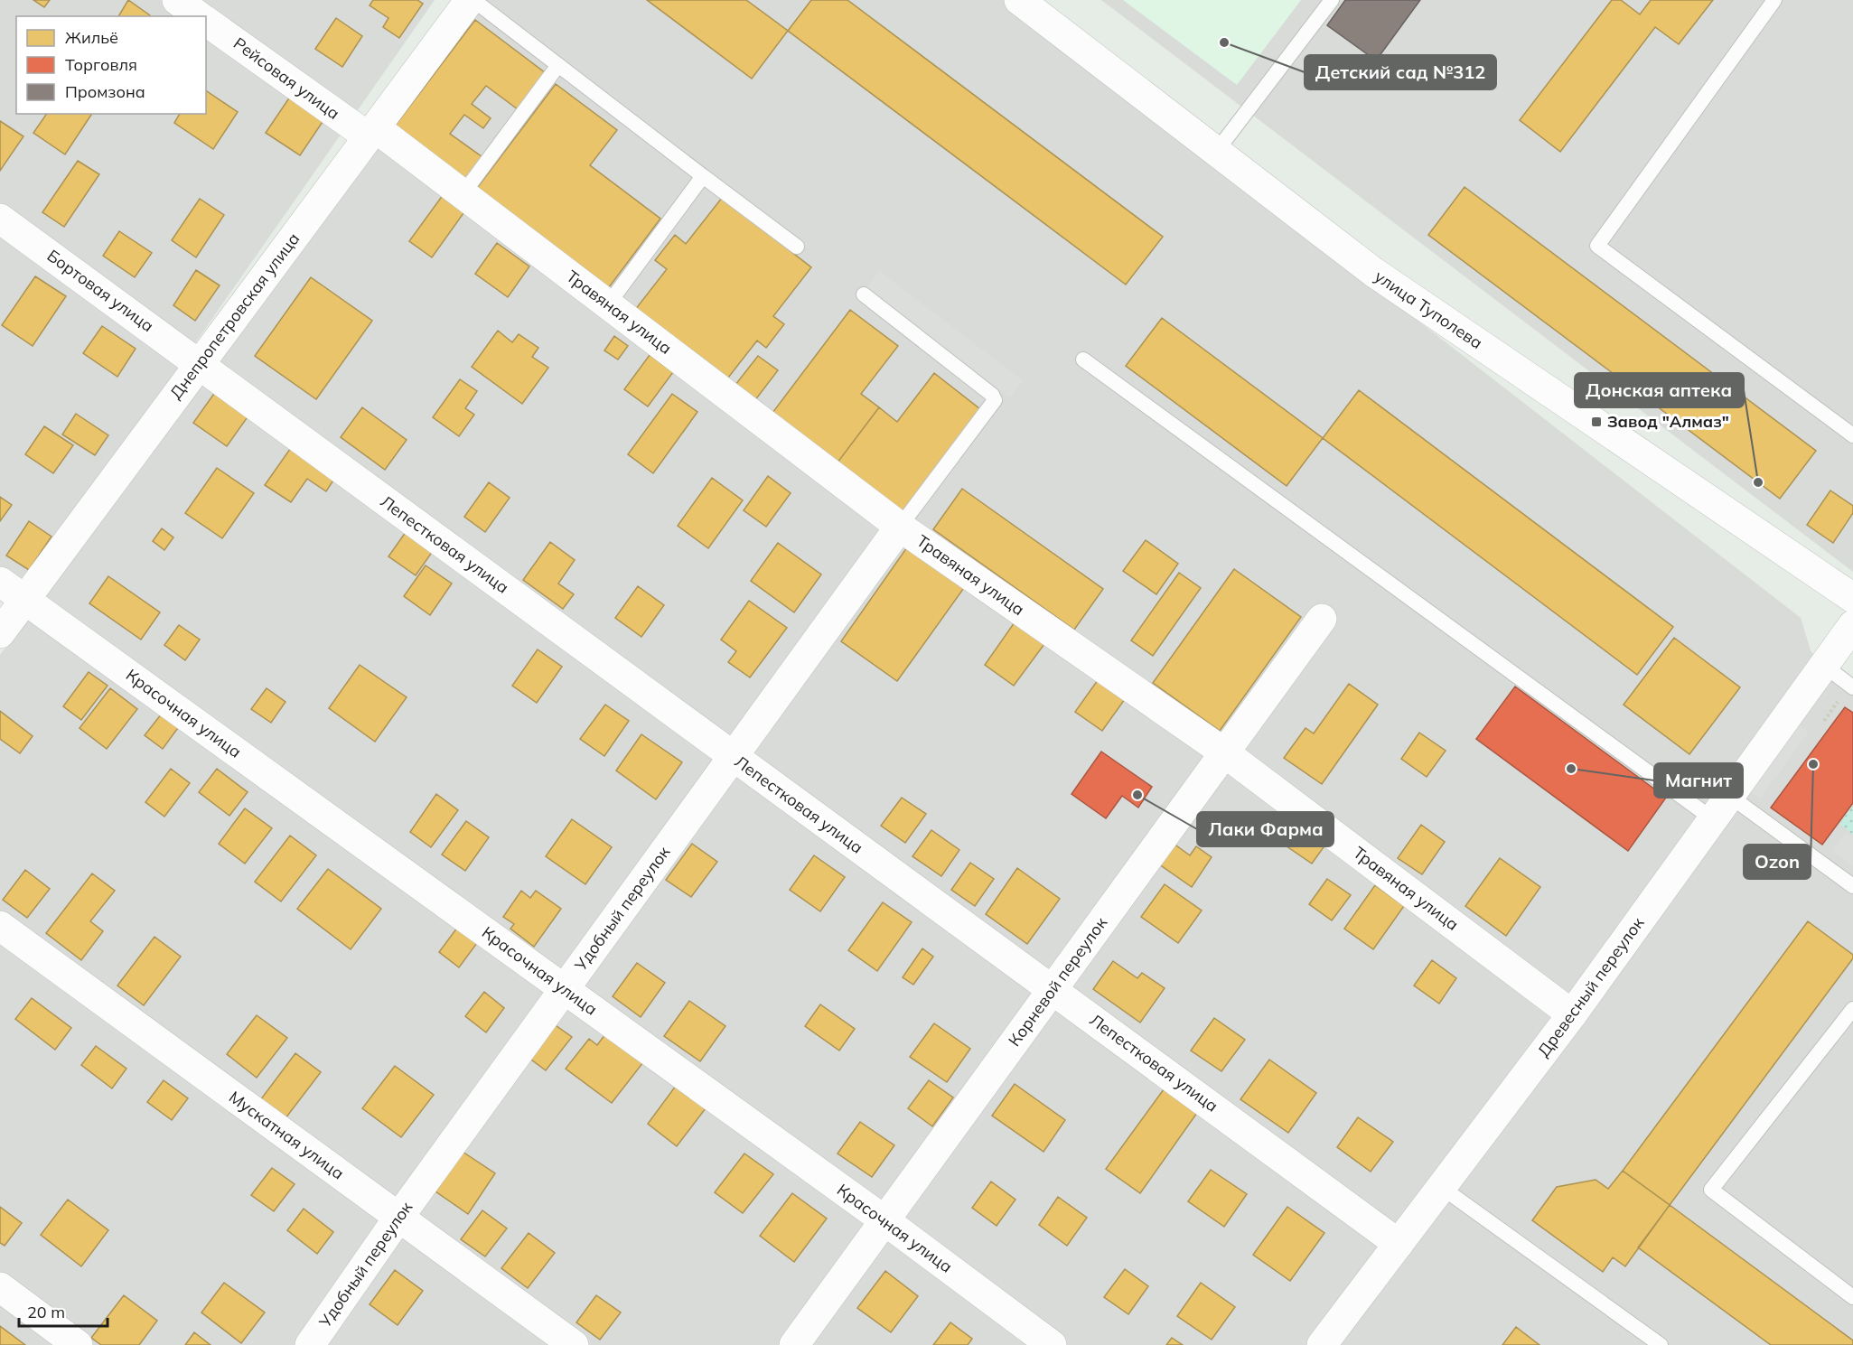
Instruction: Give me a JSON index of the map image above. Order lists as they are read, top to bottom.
{
  "streets": {
    "street": [
      "Рейсовая улица",
      "Бортовая улица",
      "улица Туполева",
      "Травяная улица",
      "Днепропетровская улица",
      "Лепестковая улица",
      "Красочная улица",
      "Удобный переулок",
      "Корневой переулок",
      "Древесный переулок",
      "Мускатная улица"
    ]
  },
  "crossings": [
    ["Рейсовая улица", "Травяная улица"],
    ["Рейсовая улица", "Днепропетровская улица"],
    ["Бортовая улица", "Днепропетровская улица"],
    ["Бортовая улица", "Лепестковая улица"],
    ["Травяная улица", "Днепропетровская улица"],
    ["Травяная улица", "Удобный переулок"],
    ["Травяная улица", "Корневой переулок"],
    ["Травяная улица", "Древесный переулок"],
    ["Днепропетровская улица", "Лепестковая улица"],
    ["Днепропетровская улица", "Красочная улица"],
    ["Лепестковая улица", "Удобный переулок"],
    ["Лепестковая улица", "Корневой переулок"],
    ["Лепестковая улица", "Древесный переулок"],
    ["Красочная улица", "Удобный переулок"],
    ["Красочная улица", "Корневой переулок"],
    ["Удобный переулок", "Мускатная улица"]
  ],
  "places": {
    "other": [
      "Детский сад №312",
      "Донская аптека",
      "Ozon",
      "Магнит",
      "Лаки Фарма"
    ],
    "transit": ["Завод \"Алмаз\""]
  },
  "legend": ["Жильё", "Торговля", "Промзона"],
  "scale_bar": "20 m"
}
